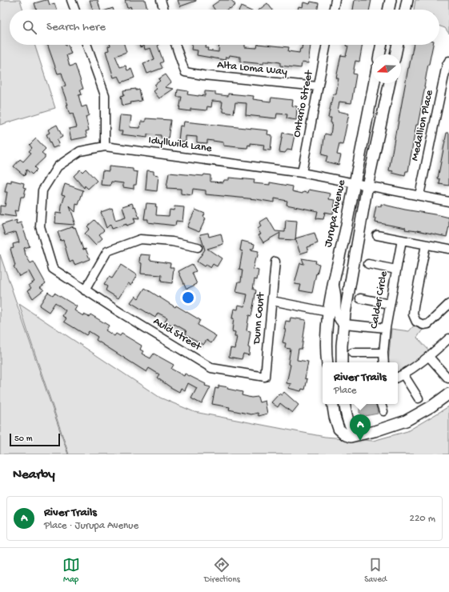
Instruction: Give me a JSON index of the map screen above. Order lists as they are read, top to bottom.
{
  "streets": {
    "main road": ["Jurupa Avenue"],
    "street": [
      "Alta Loma Way",
      "Ontario Street",
      "Medallion Place",
      "Idyllwild Lane",
      "Calder Circle",
      "Dunn Court",
      "Auld Street"
    ]
  },
  "crossings": [
    ["Alta Loma Way", "Ontario Street"],
    ["Ontario Street", "Idyllwild Lane"],
    ["Medallion Place", "Idyllwild Lane"],
    ["Idyllwild Lane", "Jurupa Avenue"],
    ["Idyllwild Lane", "Auld Street"],
    ["Dunn Court", "Auld Street"]
  ],
  "scale_bar": "50 m",
  "north": "left",
  "page": {
    "search": "Search here",
    "popup": ["River Trails", "Place"],
    "pins": "A",
    "scale": "50 m",
    "heading": "Nearby",
    "list": [
      {
        "mark": "A",
        "name": "River Trails",
        "note": "Place · Jurupa Avenue",
        "value": "220 m"
      }
    ],
    "nav": ["Map", "Directions", "Saved"]
  }
}
